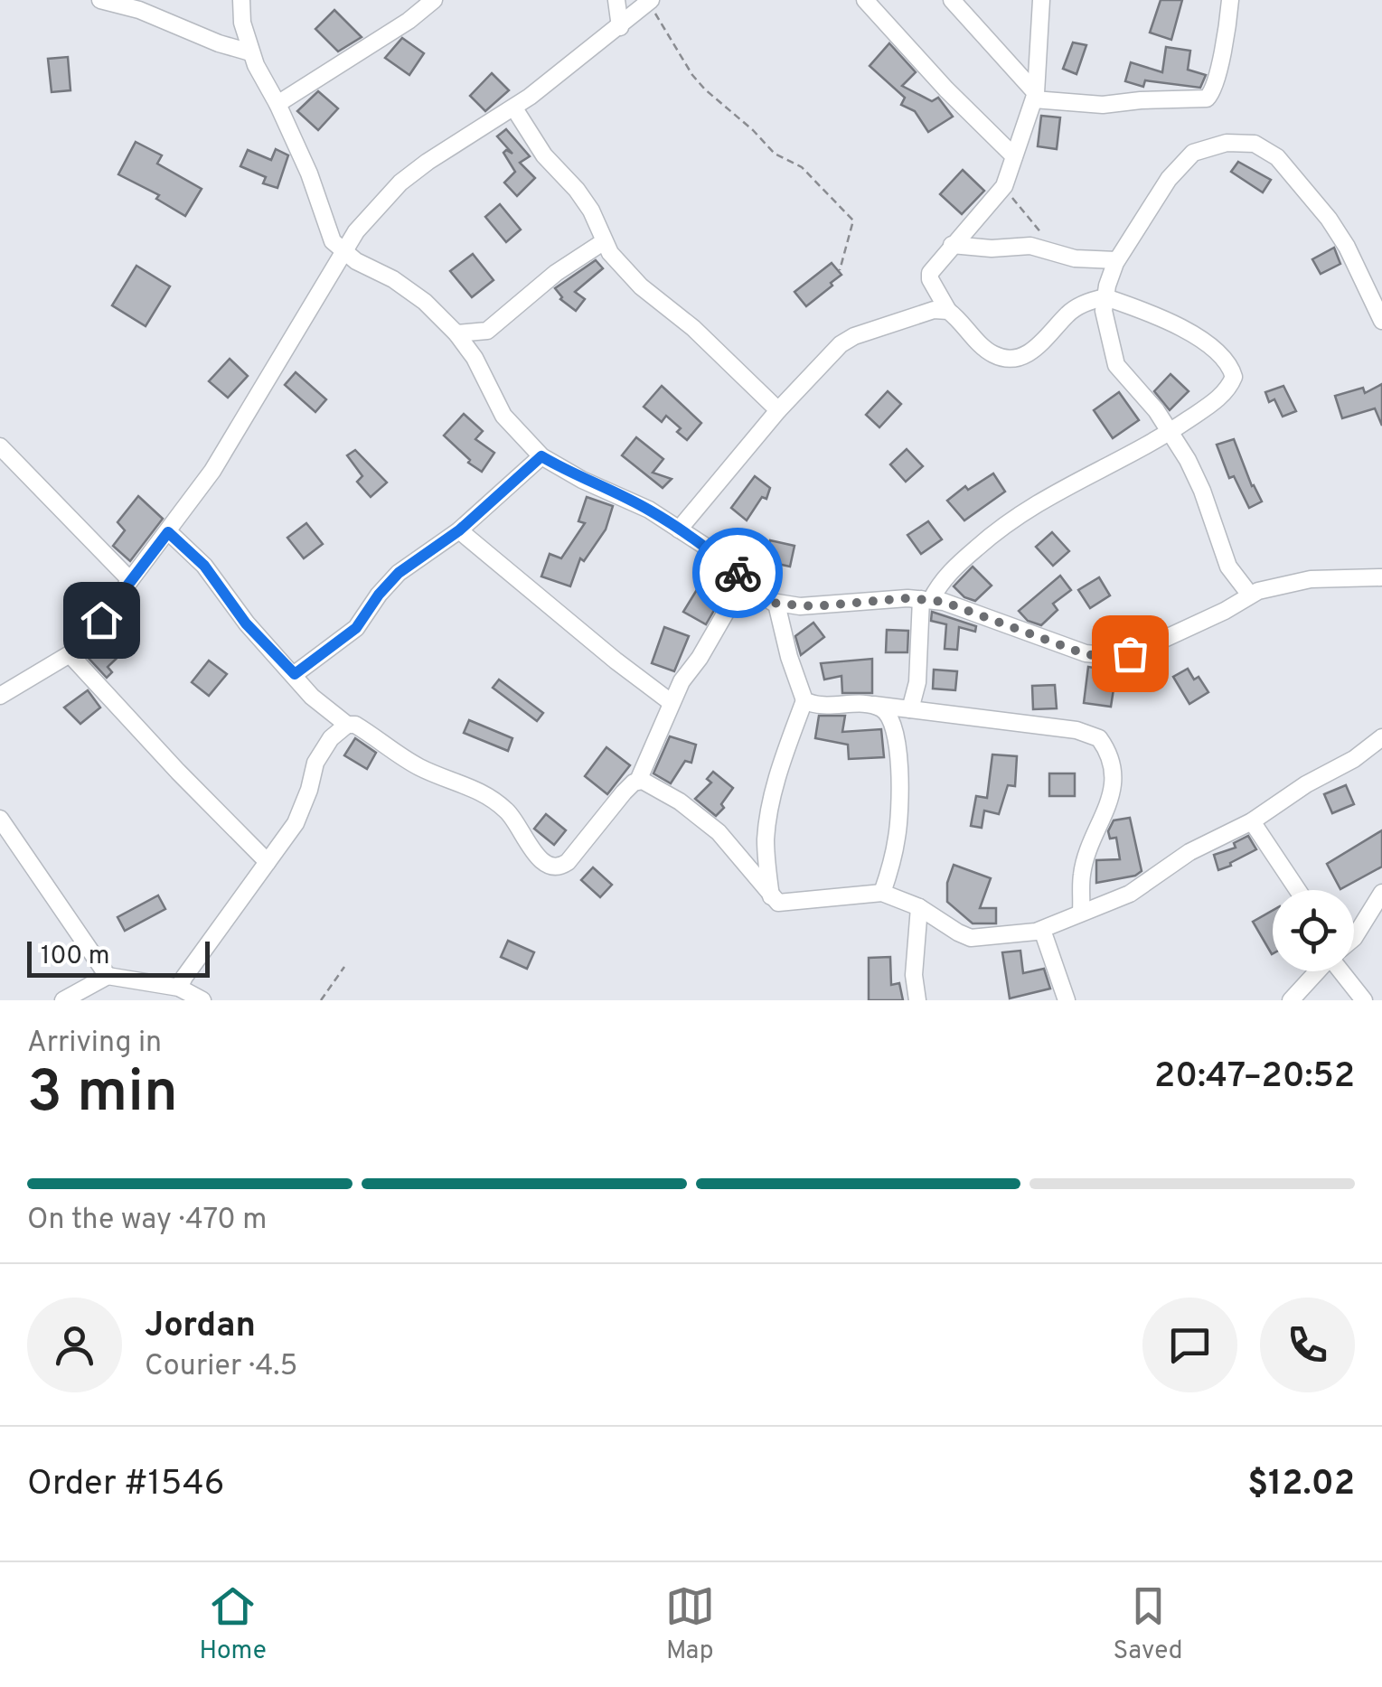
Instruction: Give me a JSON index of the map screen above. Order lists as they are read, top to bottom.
{
  "scale_bar": "100 m",
  "page": {
    "scale": "100 m",
    "heading": ["3 min", "Arriving in", "20:47–20:52"],
    "panel": [
      "Jordan",
      "Courier · 4.5",
      "Order #1546",
      "$12.02"
    ],
    "bar": "On the way · 470 m",
    "tabs": ["Home", "Map", "Saved"]
  }
}
